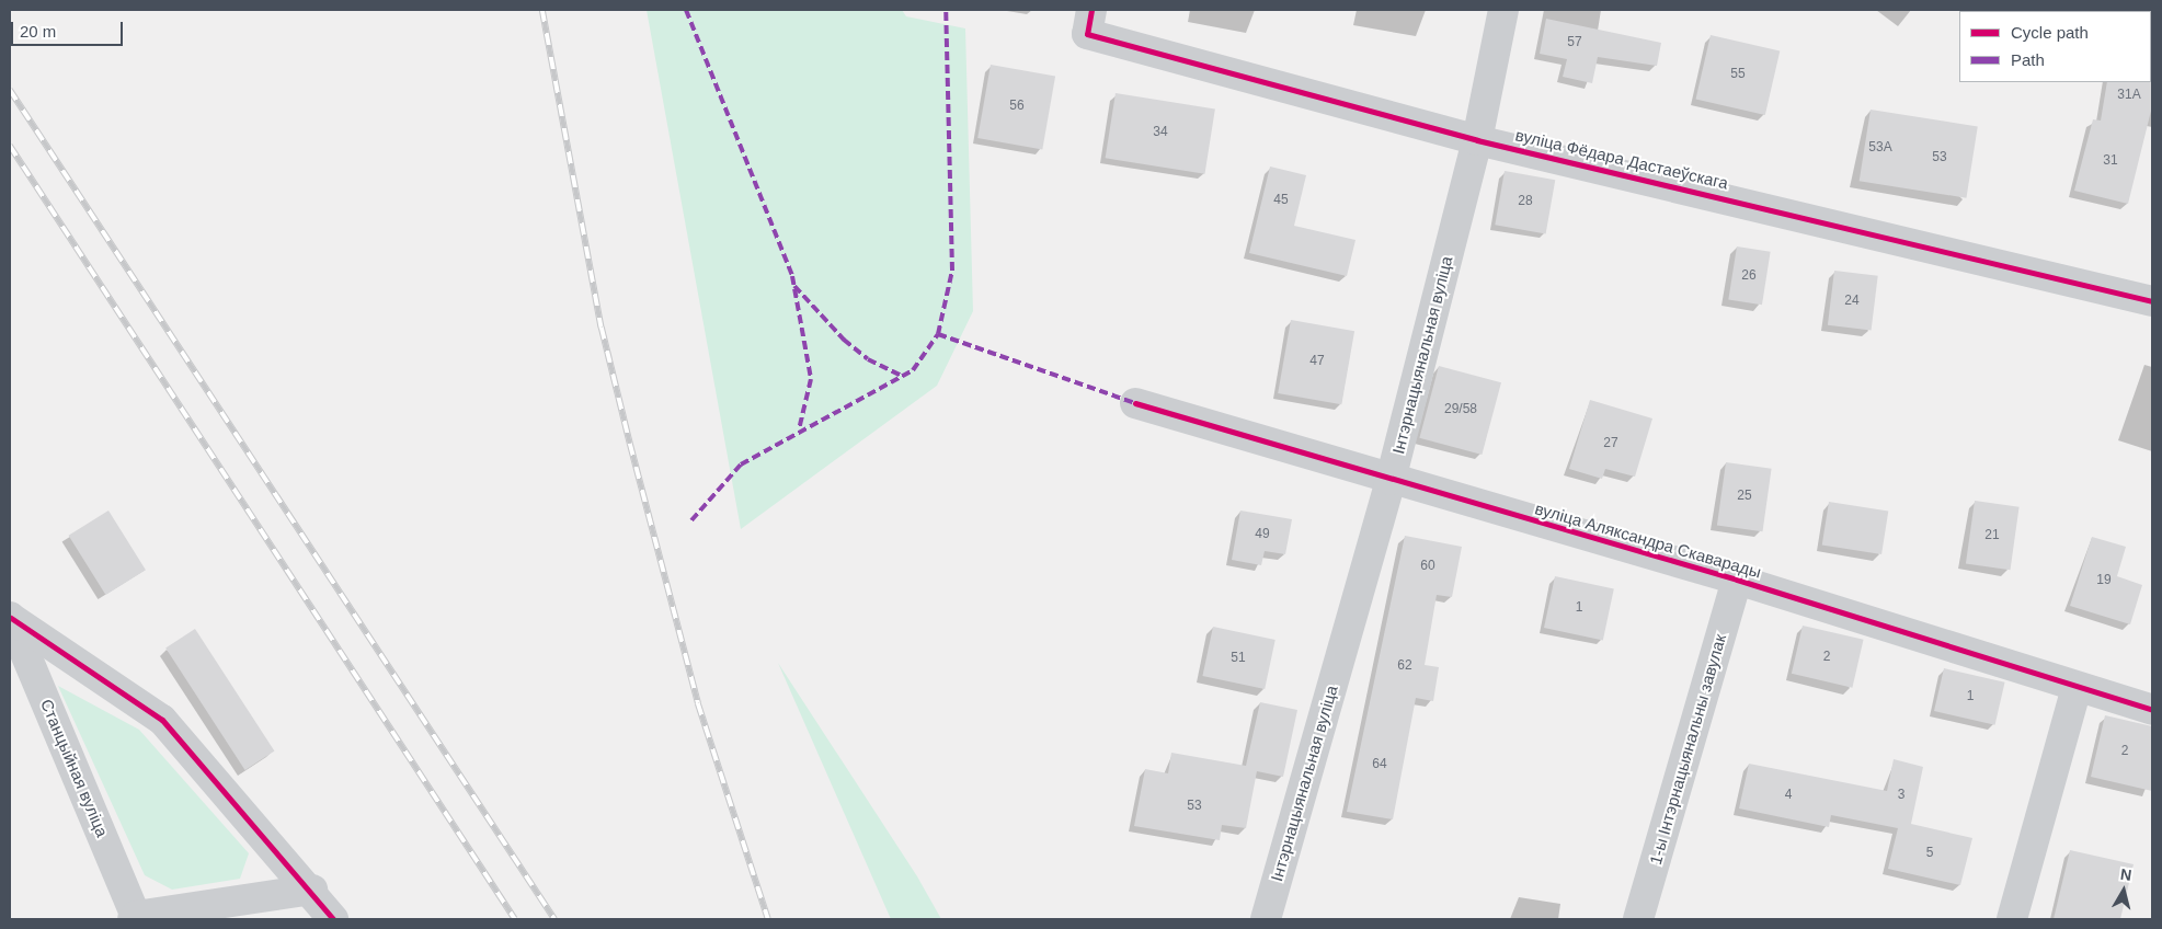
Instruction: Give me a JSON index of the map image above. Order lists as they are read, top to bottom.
{
  "streets": {
    "street": [
      "вуліца Фёдара Дастаеўскага",
      "Інтэрнацыянальная вуліца",
      "вуліца Аляксандра Скаварады",
      "1-ы Інтэрнацыянальны завулак",
      "Станцыйная вуліца"
    ]
  },
  "crossings": [
    ["вуліца Фёдара Дастаеўскага", "Інтэрнацыянальная вуліца"],
    ["Інтэрнацыянальная вуліца", "вуліца Аляксандра Скаварады"],
    ["вуліца Аляксандра Скаварады", "1-ы Інтэрнацыянальны завулак"]
  ],
  "house_numbers": [
    "57",
    "55",
    "31А",
    "56",
    "34",
    "53А",
    "53",
    "31",
    "45",
    "28",
    "26",
    "24",
    "47",
    "29/58",
    "27",
    "25",
    "49",
    "21",
    "60",
    "19",
    "1",
    "2",
    "51",
    "62",
    "1",
    "2",
    "64",
    "4",
    "3",
    "53",
    "5"
  ],
  "legend": ["Cycle path", "Path"],
  "scale_bar": "20 m",
  "north": "top"
}
